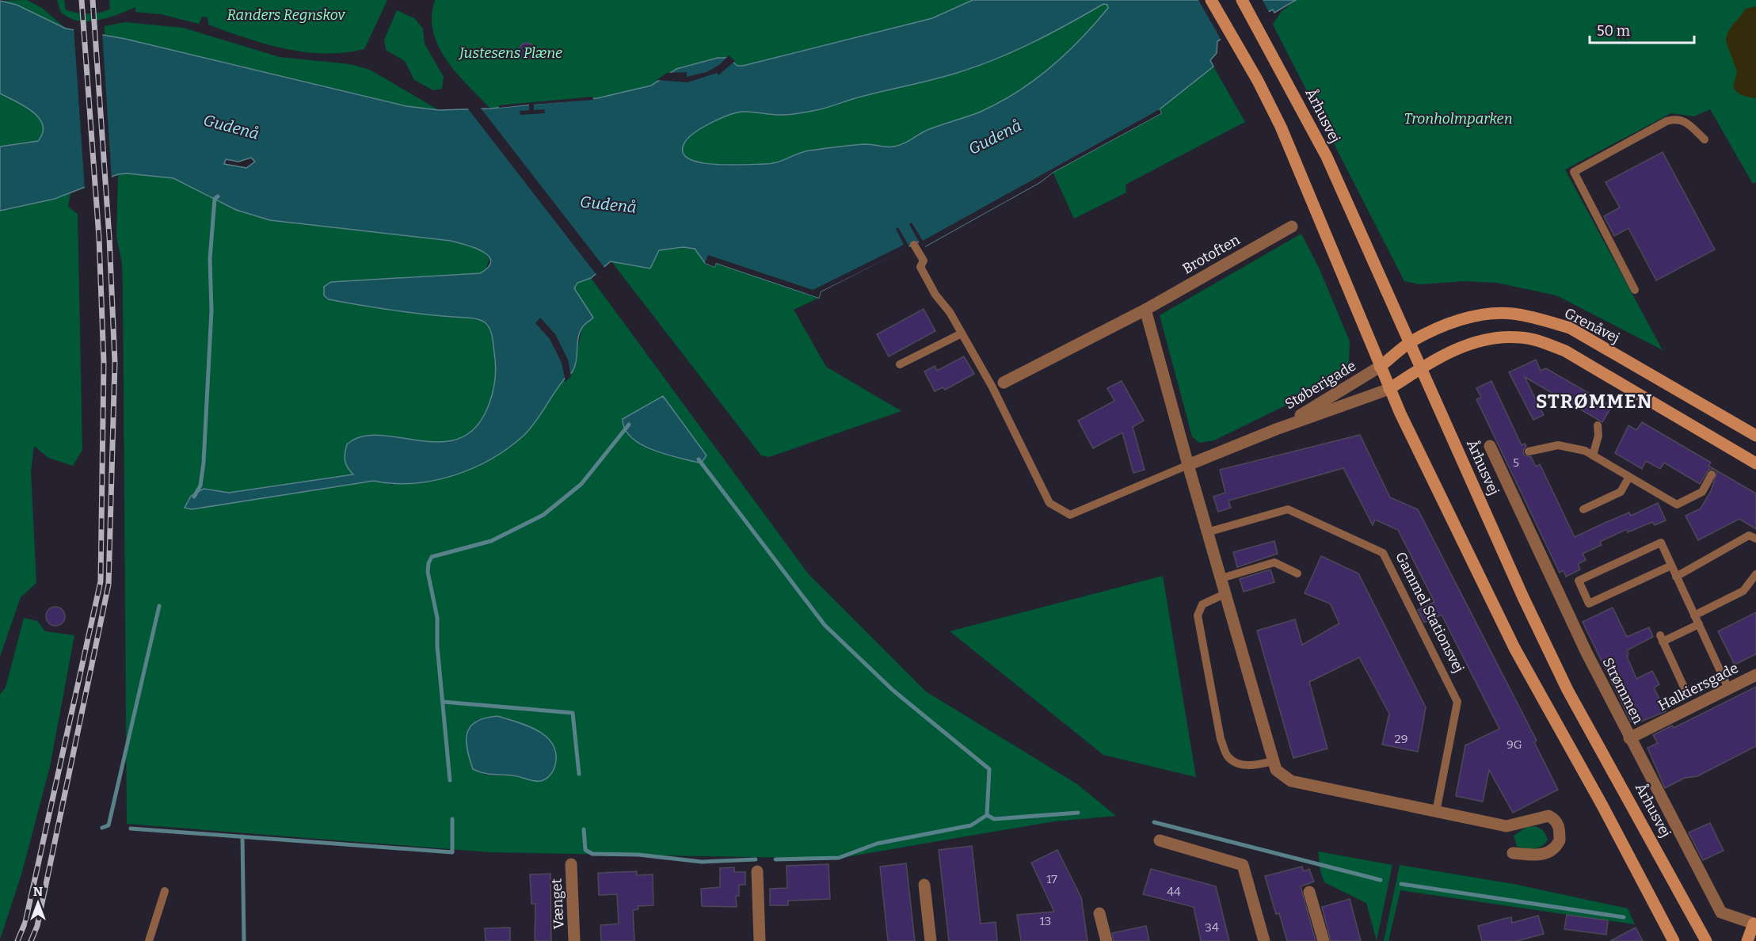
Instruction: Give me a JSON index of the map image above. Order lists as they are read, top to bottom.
{
  "streets": {
    "main road": ["Århusvej", "Grenåvej"],
    "street": [
      "Brotoften",
      "Støberigade",
      "Halkiersgade",
      "Strømmen",
      "Vænget"
    ],
    "lane": ["Gammel Stationsvej"]
  },
  "crossings": [
    ["Århusvej", "Grenåvej"],
    ["Grenåvej", "Støberigade"],
    ["Halkiersgade", "Strømmen"]
  ],
  "districts": ["STRØMMEN"],
  "water": ["Gudenå"],
  "parks": ["Randers Regnskov", "Justesens Plæne", "Tronholmparken"],
  "house_numbers": [
    "5",
    "29",
    "9G",
    "17",
    "44",
    "13",
    "34"
  ],
  "scale_bar": "50 m",
  "north": "top"
}
